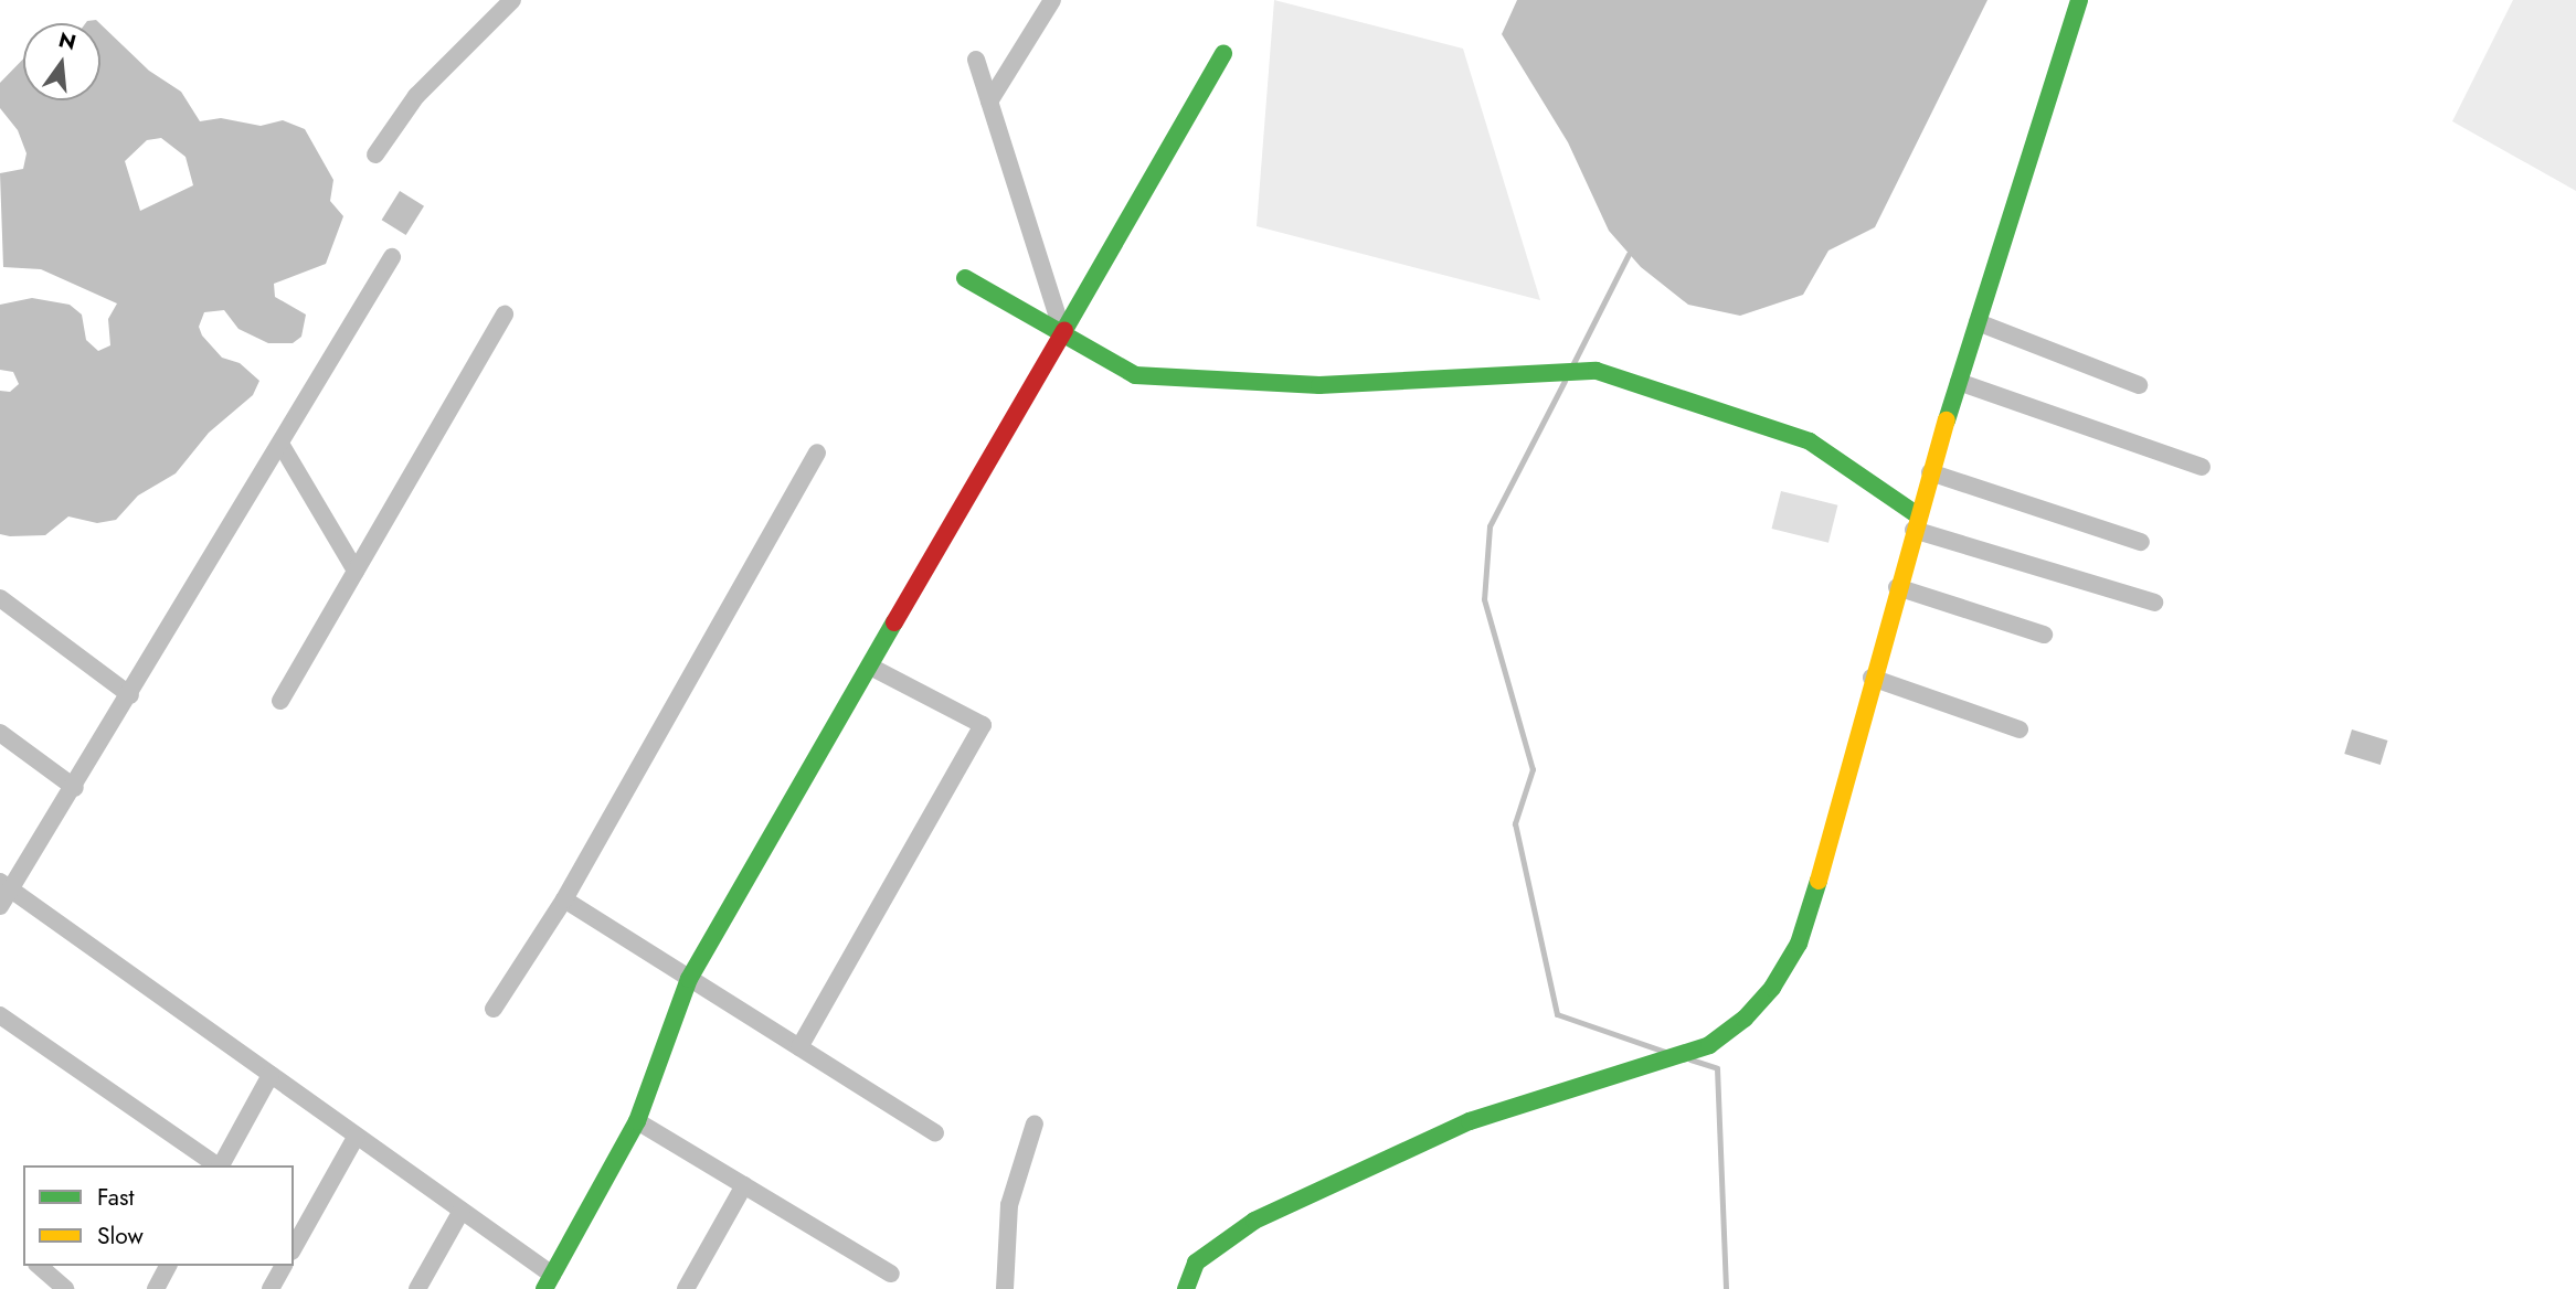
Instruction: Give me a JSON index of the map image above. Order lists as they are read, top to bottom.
{
  "legend": ["Fast", "Slow"],
  "north": "top"
}
